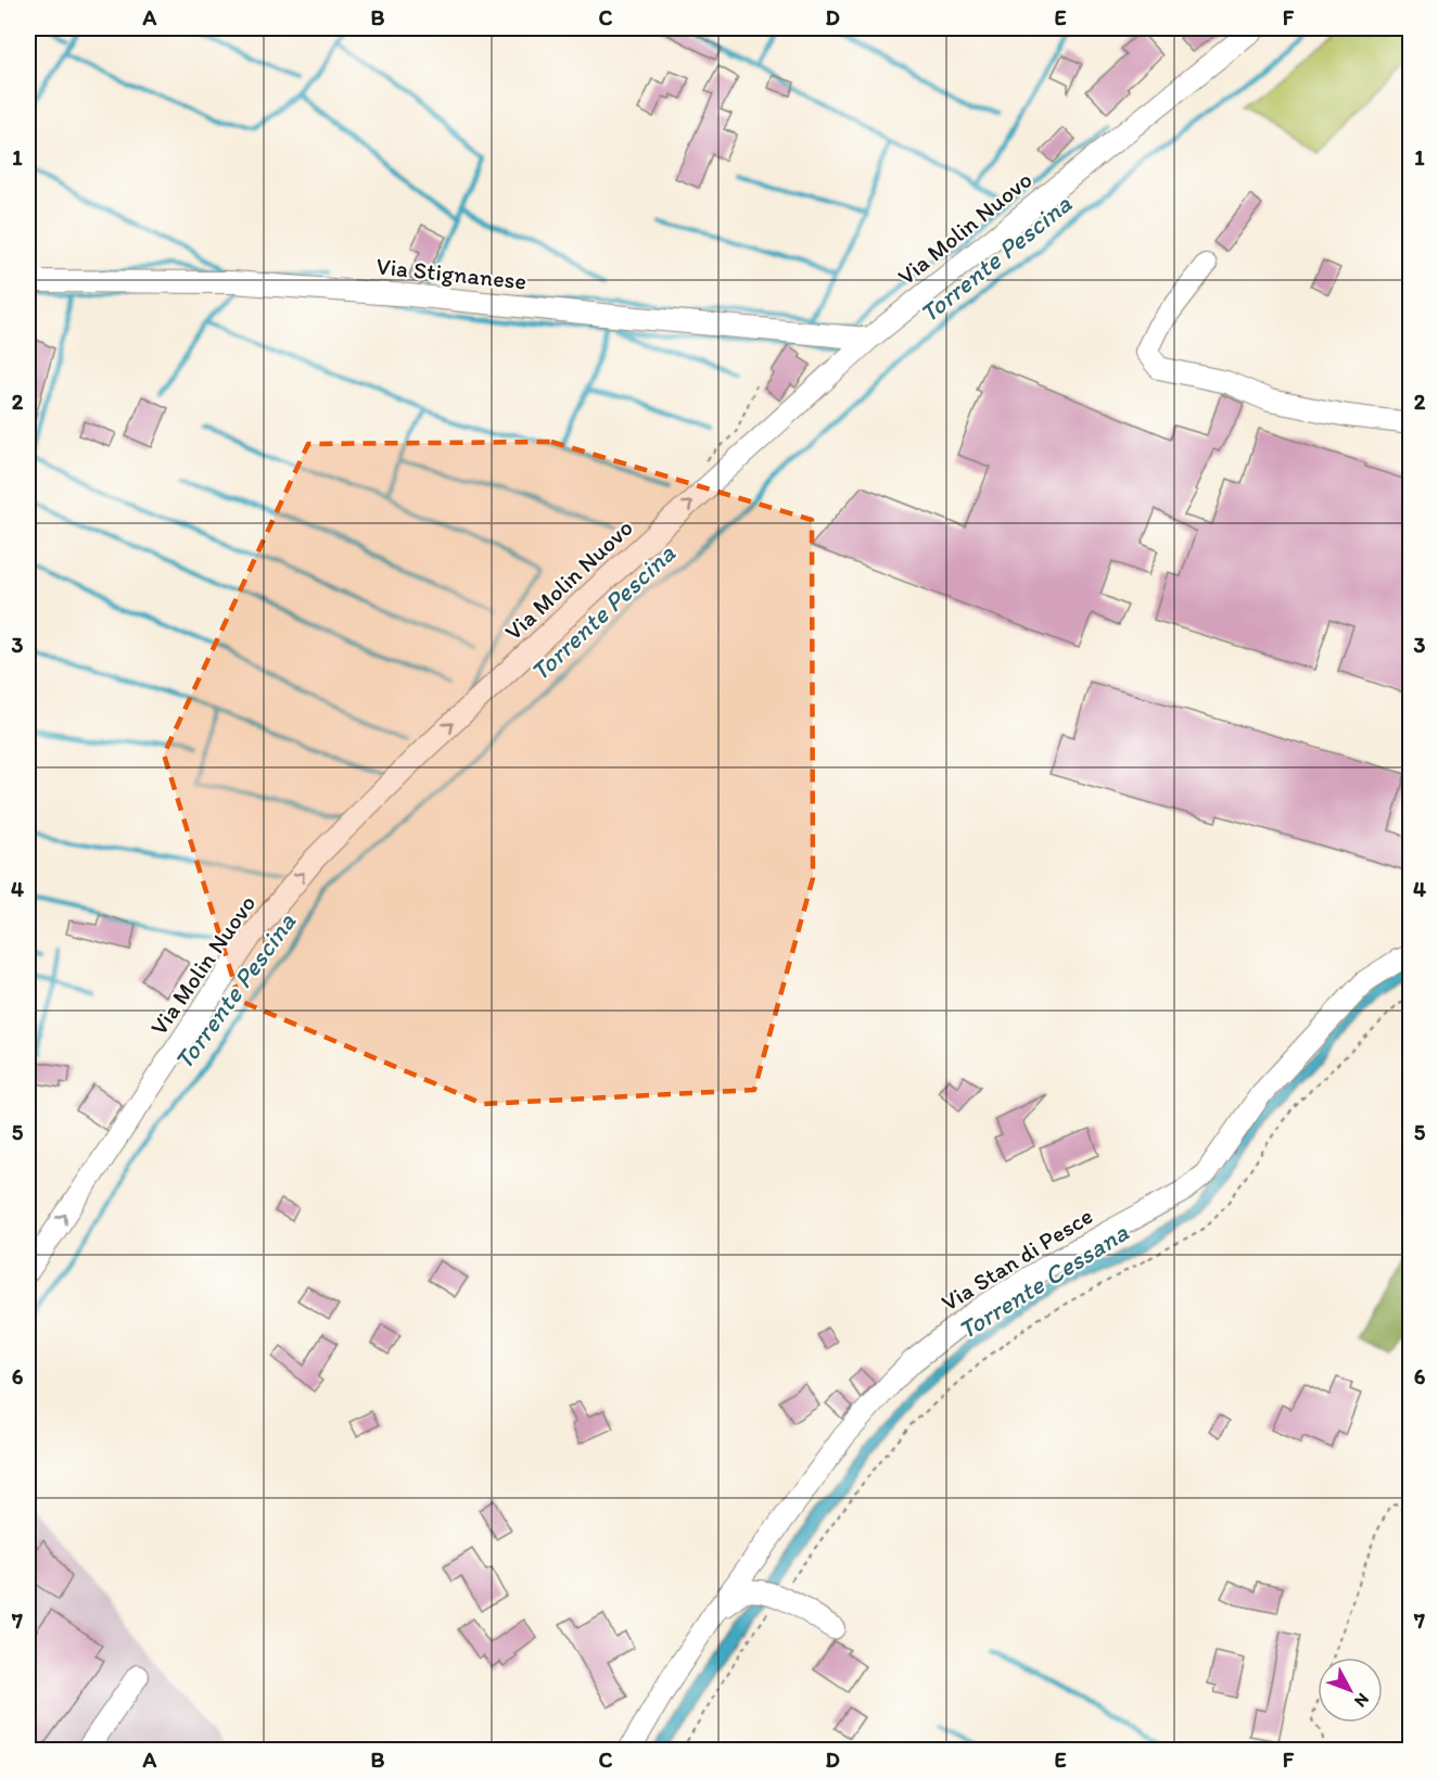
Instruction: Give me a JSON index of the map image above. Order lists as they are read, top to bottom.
{
  "streets": {
    "street": ["Via Molin Nuovo", "Via Stignanese", "Via Stan di Pesce"]
  },
  "crossings": [
    ["Via Molin Nuovo", "Via Stignanese"]
  ],
  "one_way": ["Via Molin Nuovo"],
  "water": ["Torrente Pescina", "Torrente Cessana"],
  "north": "bottom right",
  "grid": {
    "columns": [
      "A",
      "B",
      "C",
      "D",
      "E",
      "F"
    ],
    "rows": [
      "1",
      "2",
      "3",
      "4",
      "5",
      "6",
      "7"
    ]
  }
}
